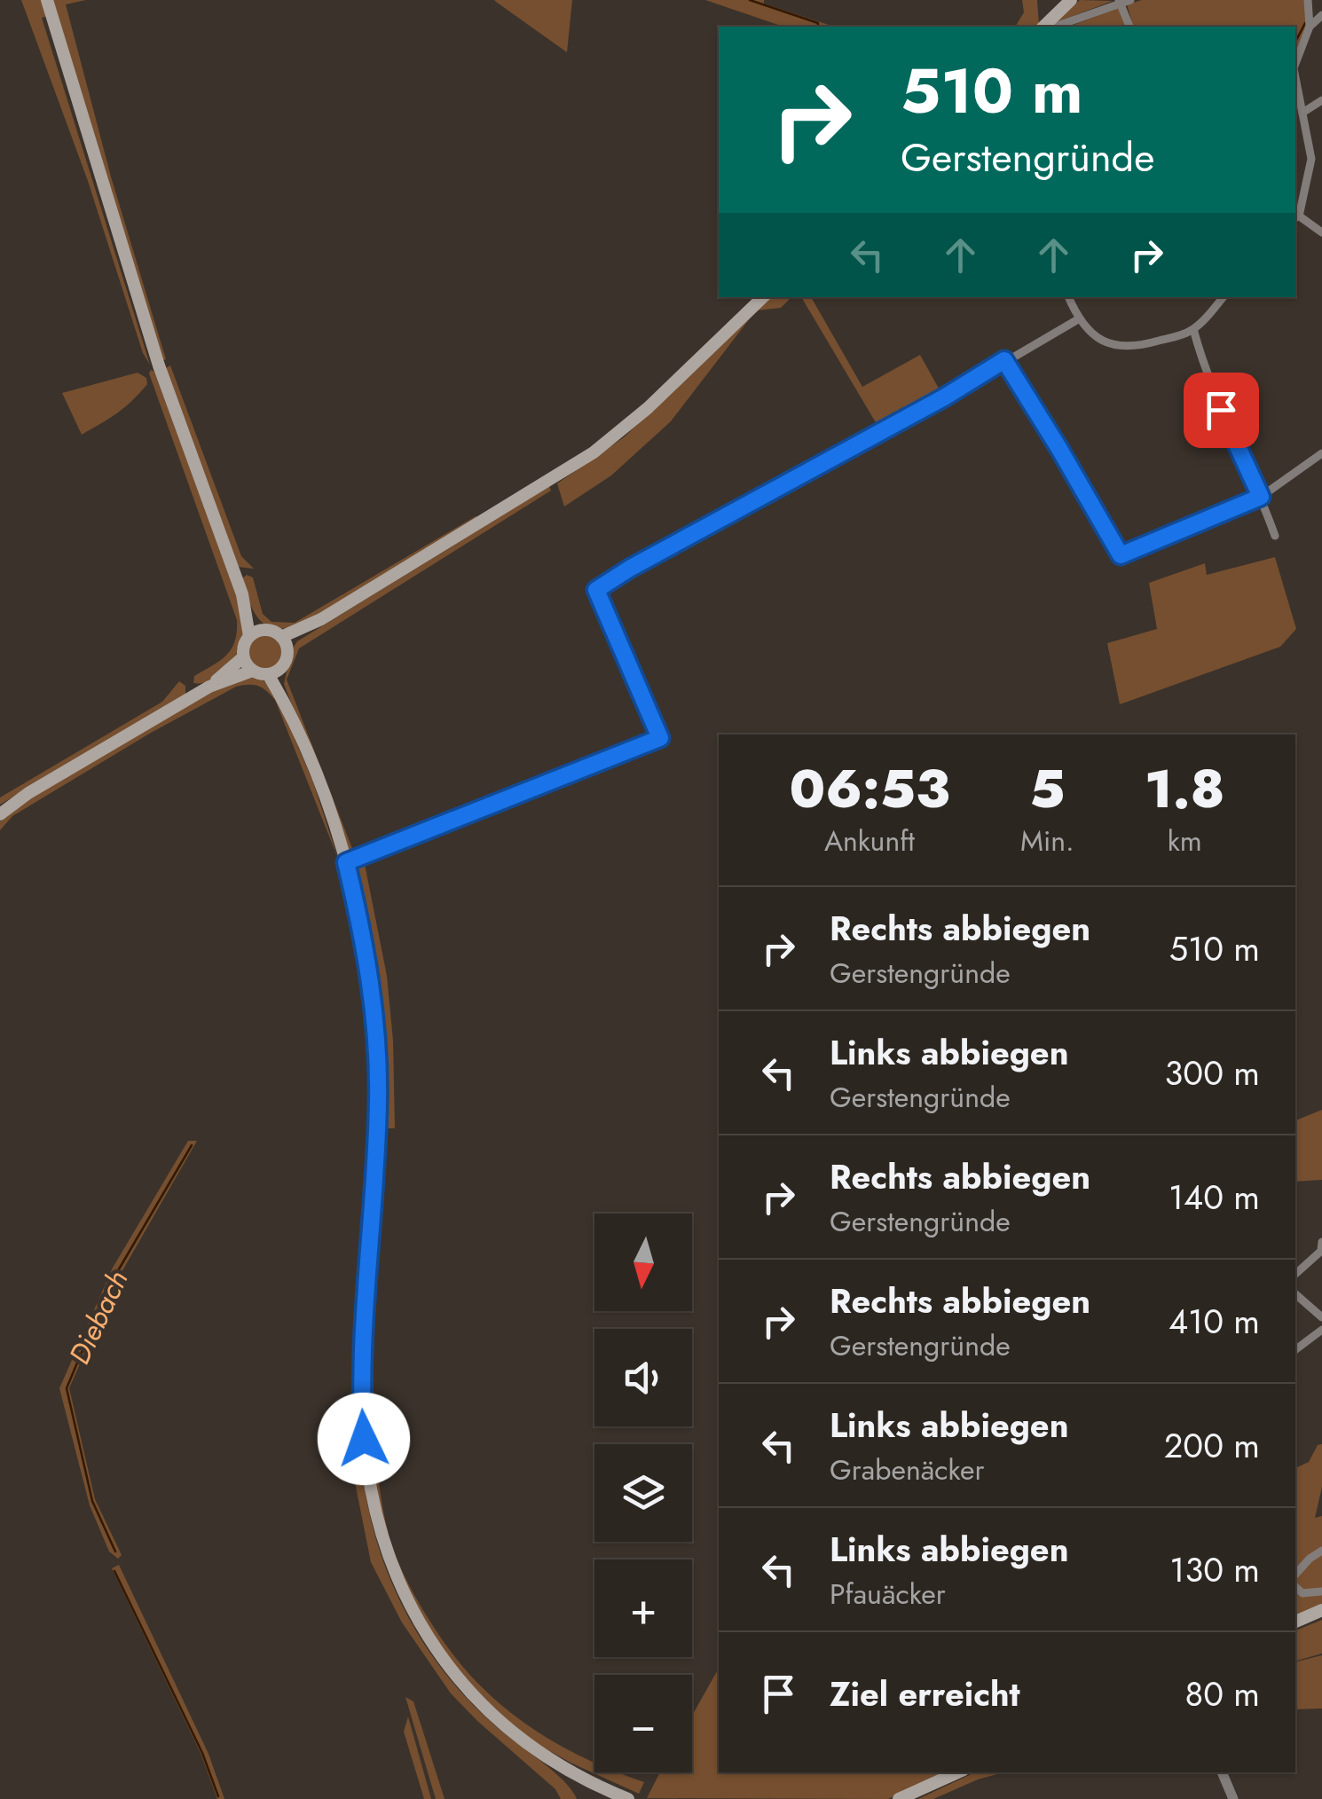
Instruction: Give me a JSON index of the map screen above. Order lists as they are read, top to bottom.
{
  "water": ["Diebach"],
  "north": "bottom",
  "page": {
    "turn": ["510 m", "Gerstengründe"],
    "eta": [
      "06:53",
      "Ankunft",
      "5",
      "Min.",
      "1.8",
      "km"
    ],
    "list": [
      {
        "name": "Rechts abbiegen",
        "note": "Gerstengründe",
        "value": "510 m"
      },
      {
        "name": "Links abbiegen",
        "note": "Gerstengründe",
        "value": "300 m"
      },
      {
        "name": "Rechts abbiegen",
        "note": "Gerstengründe",
        "value": "140 m"
      },
      {
        "name": "Rechts abbiegen",
        "note": "Gerstengründe",
        "value": "410 m"
      },
      {
        "name": "Links abbiegen",
        "note": "Grabenäcker",
        "value": "200 m"
      },
      {
        "name": "Links abbiegen",
        "note": "Pfauäcker",
        "value": "130 m"
      },
      {
        "name": "Ziel erreicht",
        "value": "80 m"
      }
    ],
    "map_buttons": ["+", "−"]
  }
}
